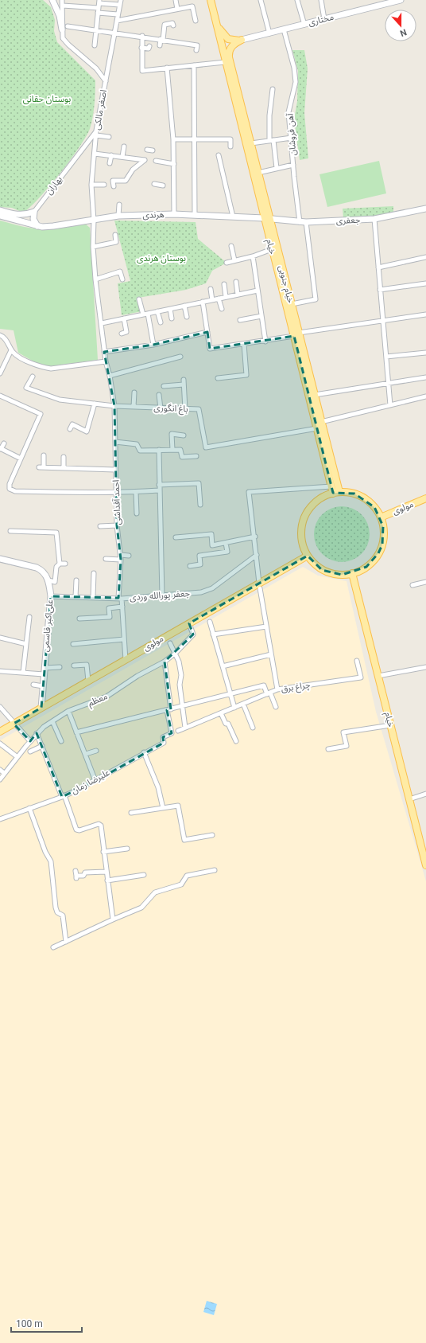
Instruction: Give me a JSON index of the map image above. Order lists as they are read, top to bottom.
{
  "streets": {
    "main road": ["خیام", "خیام جنوبی", "مولوی"],
    "street": [
      "مختاری",
      "اصغر مالکی",
      "آهن فروشان",
      "بهاران",
      "هرندی",
      "جعفری",
      "باغ انگوری",
      "احمد آقداشی",
      "جعفر پورالله وردی",
      "علی‌اکبر قاسمی",
      "چراغ برق",
      "معظم",
      "علیرضا زمان"
    ]
  },
  "crossings": [
    ["مختاری", "آهن فروشان"],
    ["اصغر مالکی", "بهاران"],
    ["اصغر مالکی", "هرندی"],
    ["اصغر مالکی", "احمد آقداشی"],
    ["آهن فروشان", "جعفری"],
    ["هرندی", "جعفری"],
    ["هرندی", "خیام"],
    ["هرندی", "خیام جنوبی"],
    ["جعفری", "خیام"],
    ["جعفری", "خیام جنوبی"],
    ["خیام", "خیام جنوبی"],
    ["خیام", "باغ انگوری"],
    ["خیام", "مولوی"],
    ["خیام", "چراغ برق"],
    ["خیام جنوبی", "مولوی"],
    ["باغ انگوری", "احمد آقداشی"],
    ["احمد آقداشی", "مولوی"],
    ["احمد آقداشی", "جعفر پورالله وردی"],
    ["مولوی", "علی‌اکبر قاسمی"],
    ["مولوی", "چراغ برق"],
    ["مولوی", "معظم"],
    ["جعفر پورالله وردی", "علی‌اکبر قاسمی"],
    ["جعفر پورالله وردی", "چراغ برق"]
  ],
  "parks": ["بوستان حقانی", "بوستان هرندی"],
  "scale_bar": "100 m",
  "north": "bottom"
}
